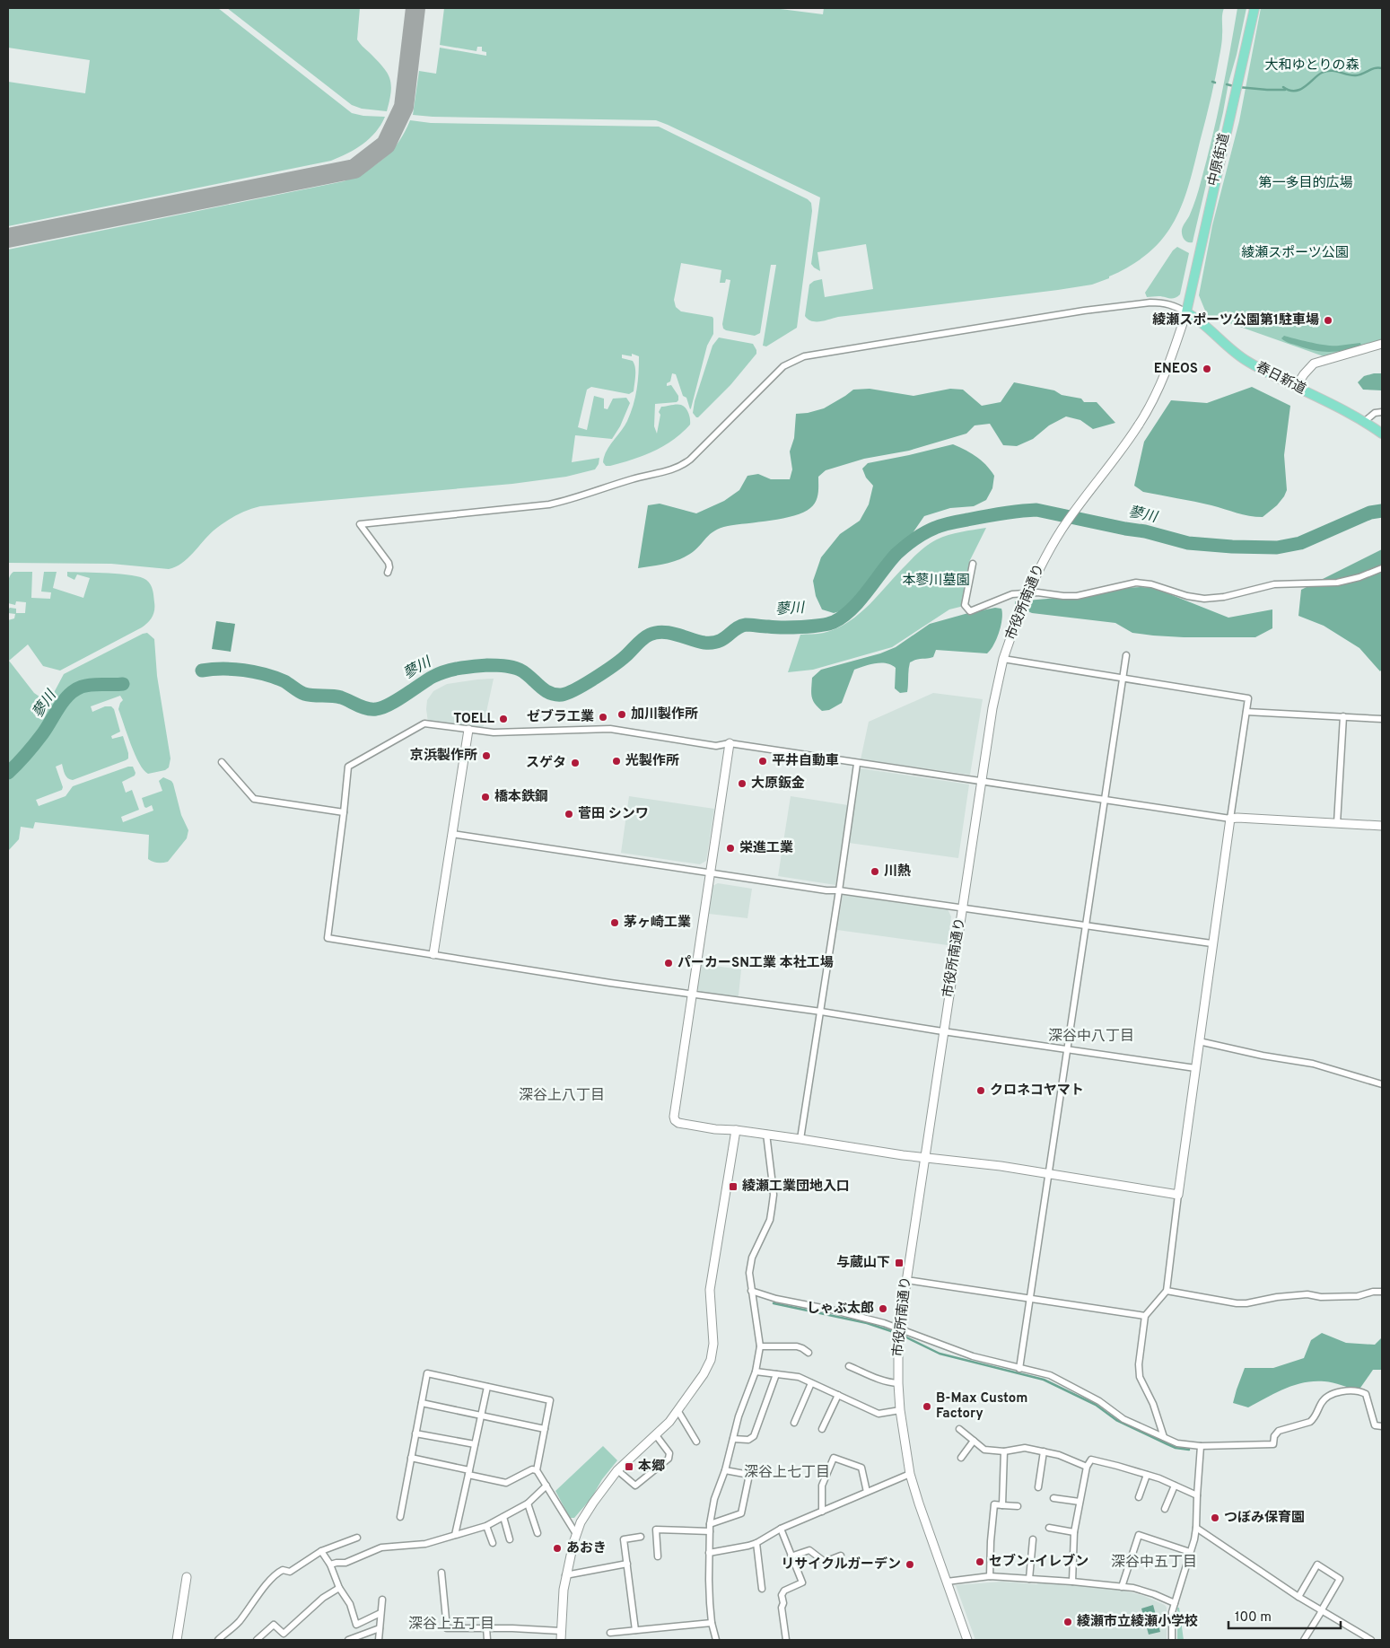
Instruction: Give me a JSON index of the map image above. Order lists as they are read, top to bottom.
{
  "streets": {
    "main road": ["中原街道", "春日新道"],
    "street": ["市役所南通り"]
  },
  "crossings": [
    ["中原街道", "春日新道"],
    ["中原街道", "市役所南通り"],
    ["春日新道", "市役所南通り"]
  ],
  "districts": [
    "深谷中八丁目",
    "深谷上八丁目",
    "深谷上七丁目",
    "深谷中五丁目",
    "深谷上五丁目"
  ],
  "water": ["蓼川"],
  "parks": [
    "大和ゆとりの森",
    "第一多目的広場",
    "綾瀬スポーツ公園",
    "本蓼川墓園"
  ],
  "places": {
    "other": [
      "綾瀬スポーツ公園第1駐車場",
      "ENEOS",
      "加川製作所",
      "ゼブラ工業",
      "TOELL",
      "京浜製作所",
      "光製作所",
      "平井自動車",
      "スゲタ",
      "大原鈑金",
      "橋本鉄鋼",
      "菅田 シンワ",
      "栄進工業",
      "川熱",
      "茅ヶ崎工業",
      "パーカーSN工業 本社工場",
      "クロネコヤマト",
      "しゃぶ太郎",
      "B-Max Custom Factory",
      "つぼみ保育園",
      "あおき",
      "セブン-イレブン",
      "リサイクルガーデン",
      "綾瀬市立綾瀬小学校"
    ],
    "transit": ["綾瀬工業団地入口", "与蔵山下", "本郷"]
  },
  "scale_bar": "100 m"
}
